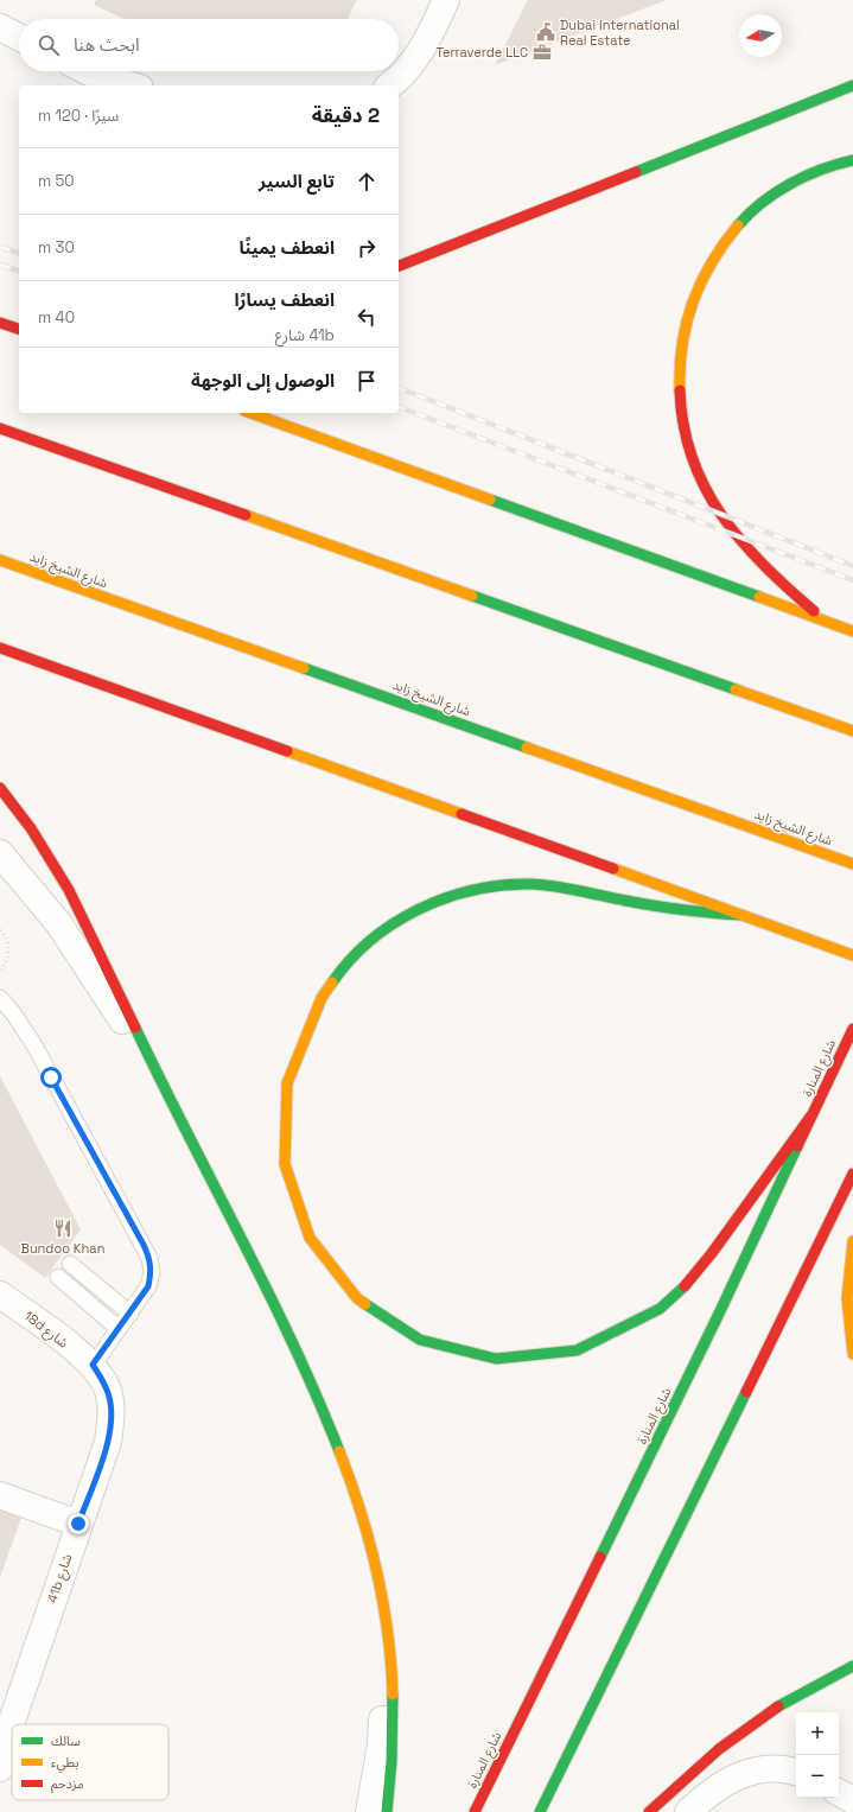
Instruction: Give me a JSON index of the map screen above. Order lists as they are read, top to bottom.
{
  "streets": {
    "main road": ["شارع الشيخ زايد", "شارع المنارة"],
    "street": ["18d شارع", "41b شارع"]
  },
  "crossings": [
    ["18d شارع", "41b شارع"]
  ],
  "places": {
    "public building": ["Dubai International Real Estate"],
    "office": ["Terraverde LLC"],
    "restaurant": ["Bundoo Khan"]
  },
  "legend": ["سالك", "بطيء", "مزدحم"],
  "north": "left",
  "page": {
    "search": "ابحث هنا",
    "heading": ["2 دقيقة", "سيرًا · 120 m"],
    "list": [
      ["تابع السير", "50 m"],
      ["انعطف يمينًا", "30 m"],
      ["انعطف يسارًا", "41b شارع", "40 m"],
      "الوصول إلى الوجهة"
    ],
    "map_buttons": ["+", "−"]
  }
}
